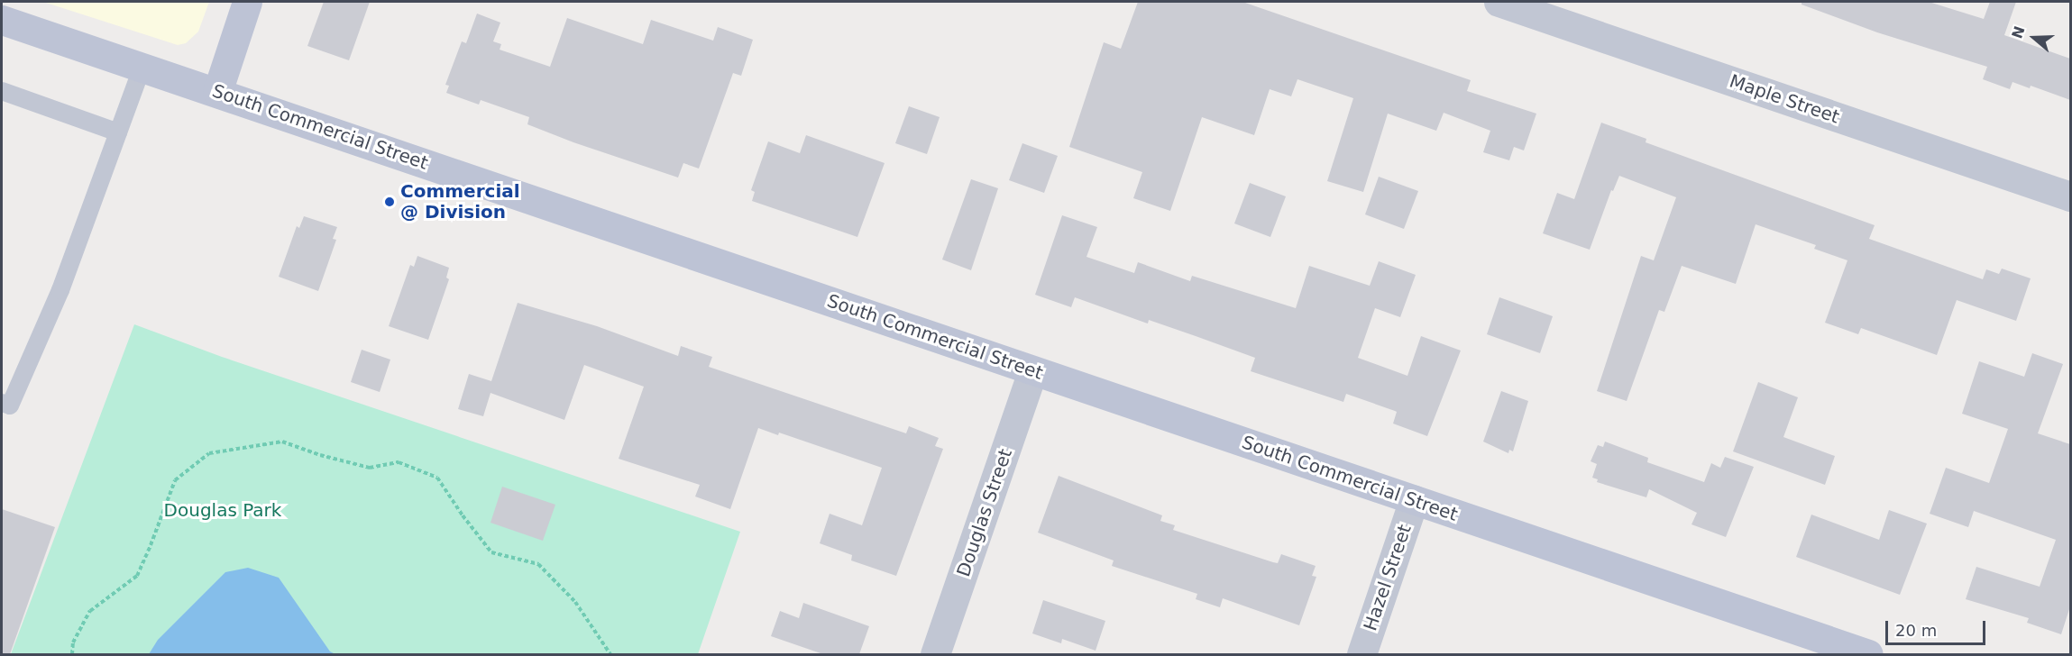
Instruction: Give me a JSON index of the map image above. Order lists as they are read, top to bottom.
{
  "streets": {
    "main road": ["South Commercial Street"],
    "street": ["Maple Street", "Douglas Street", "Hazel Street"]
  },
  "crossings": [
    ["South Commercial Street", "Douglas Street"],
    ["South Commercial Street", "Hazel Street"]
  ],
  "parks": ["Douglas Park"],
  "places": ["Commercial @ Division"],
  "scale_bar": "20 m",
  "north": "left"
}
